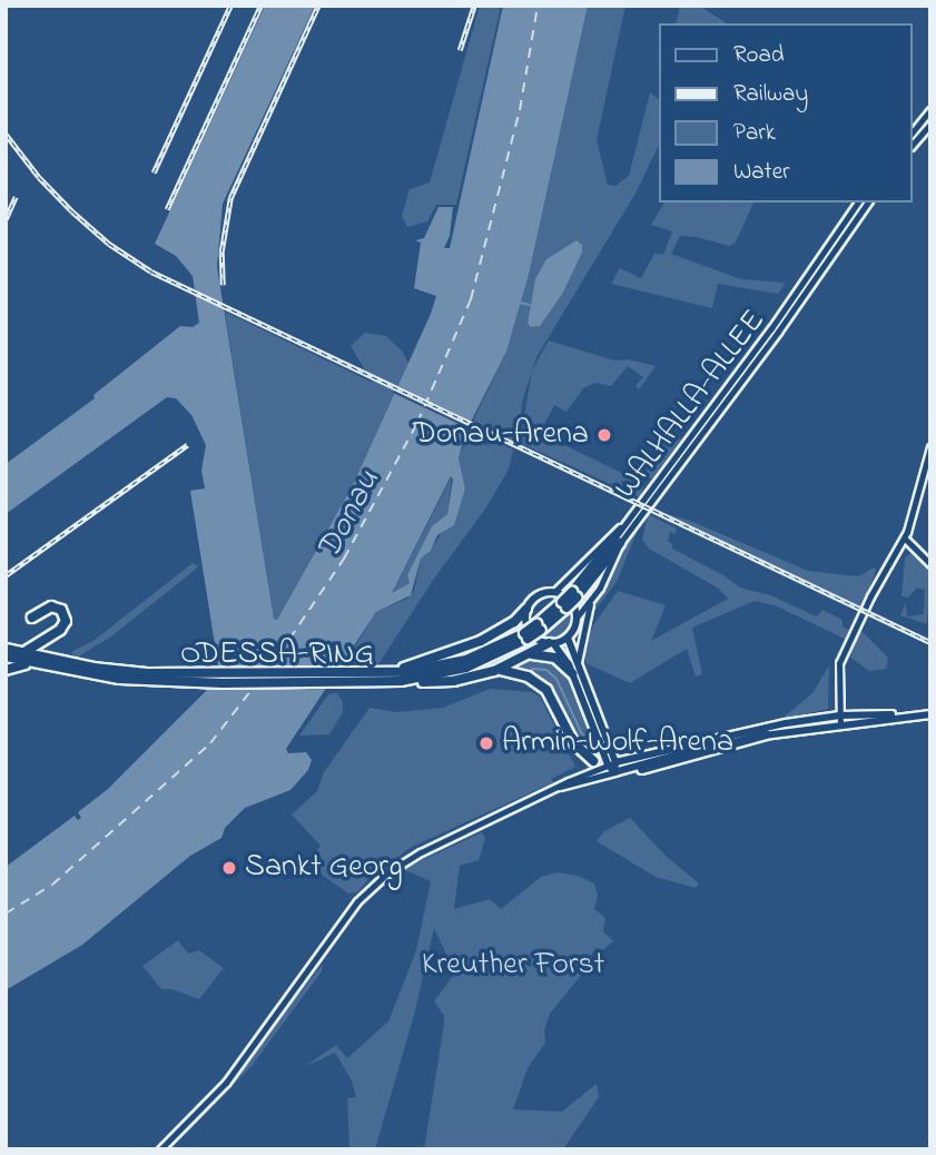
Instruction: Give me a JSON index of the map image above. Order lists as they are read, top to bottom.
{
  "streets": {
    "highway": ["WALHALLA-ALLEE", "ODESSA-RING"]
  },
  "crossings": [
    ["WALHALLA-ALLEE", "ODESSA-RING"]
  ],
  "water": ["Donau"],
  "parks": ["Kreuther Forst"],
  "places": ["Donau-Arena", "Armin-Wolf-Arena", "Sankt Georg"],
  "legend": [
    "Road",
    "Railway",
    "Park",
    "Water"
  ]
}
